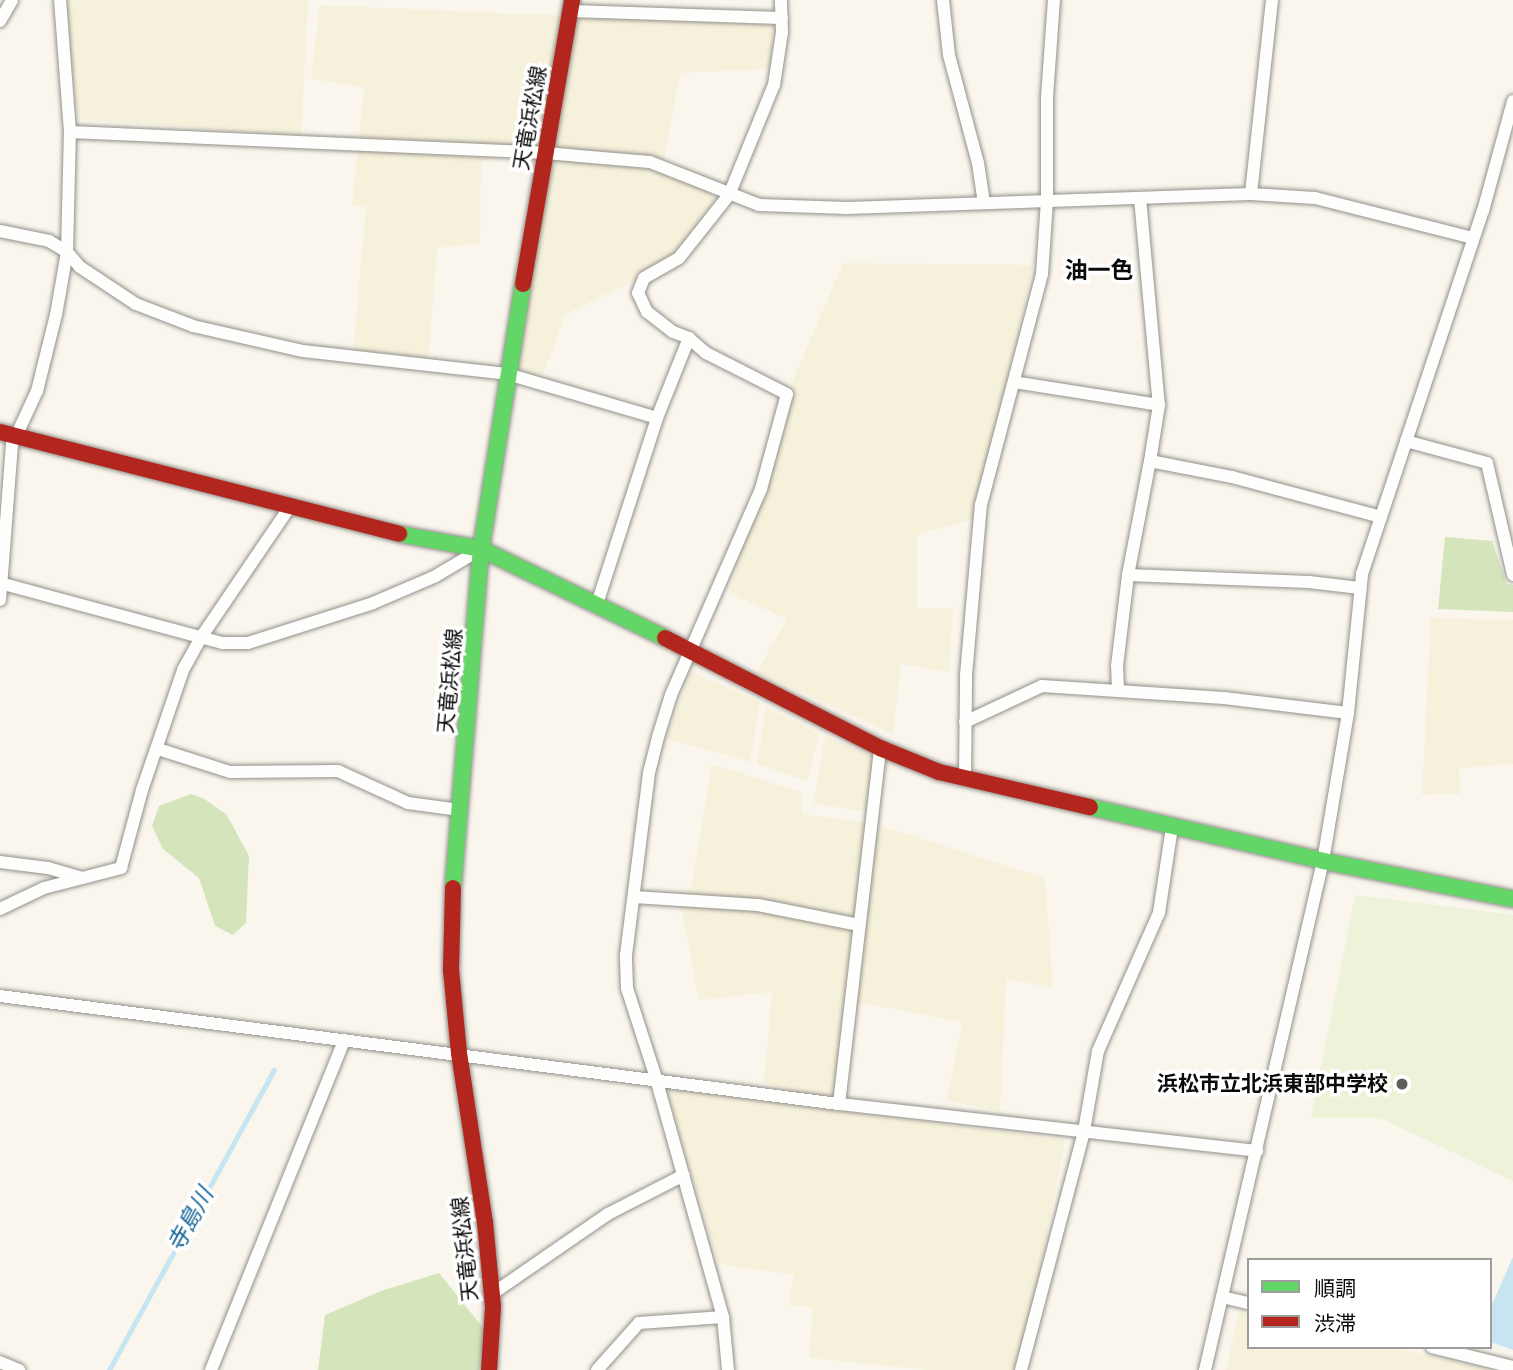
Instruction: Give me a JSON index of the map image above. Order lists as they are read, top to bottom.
{
  "streets": {
    "street": ["天竜浜松線"]
  },
  "districts": ["油一色"],
  "water": ["寺島川"],
  "places": ["浜松市立北浜東部中学校"],
  "legend": ["順調", "渋滞"]
}
